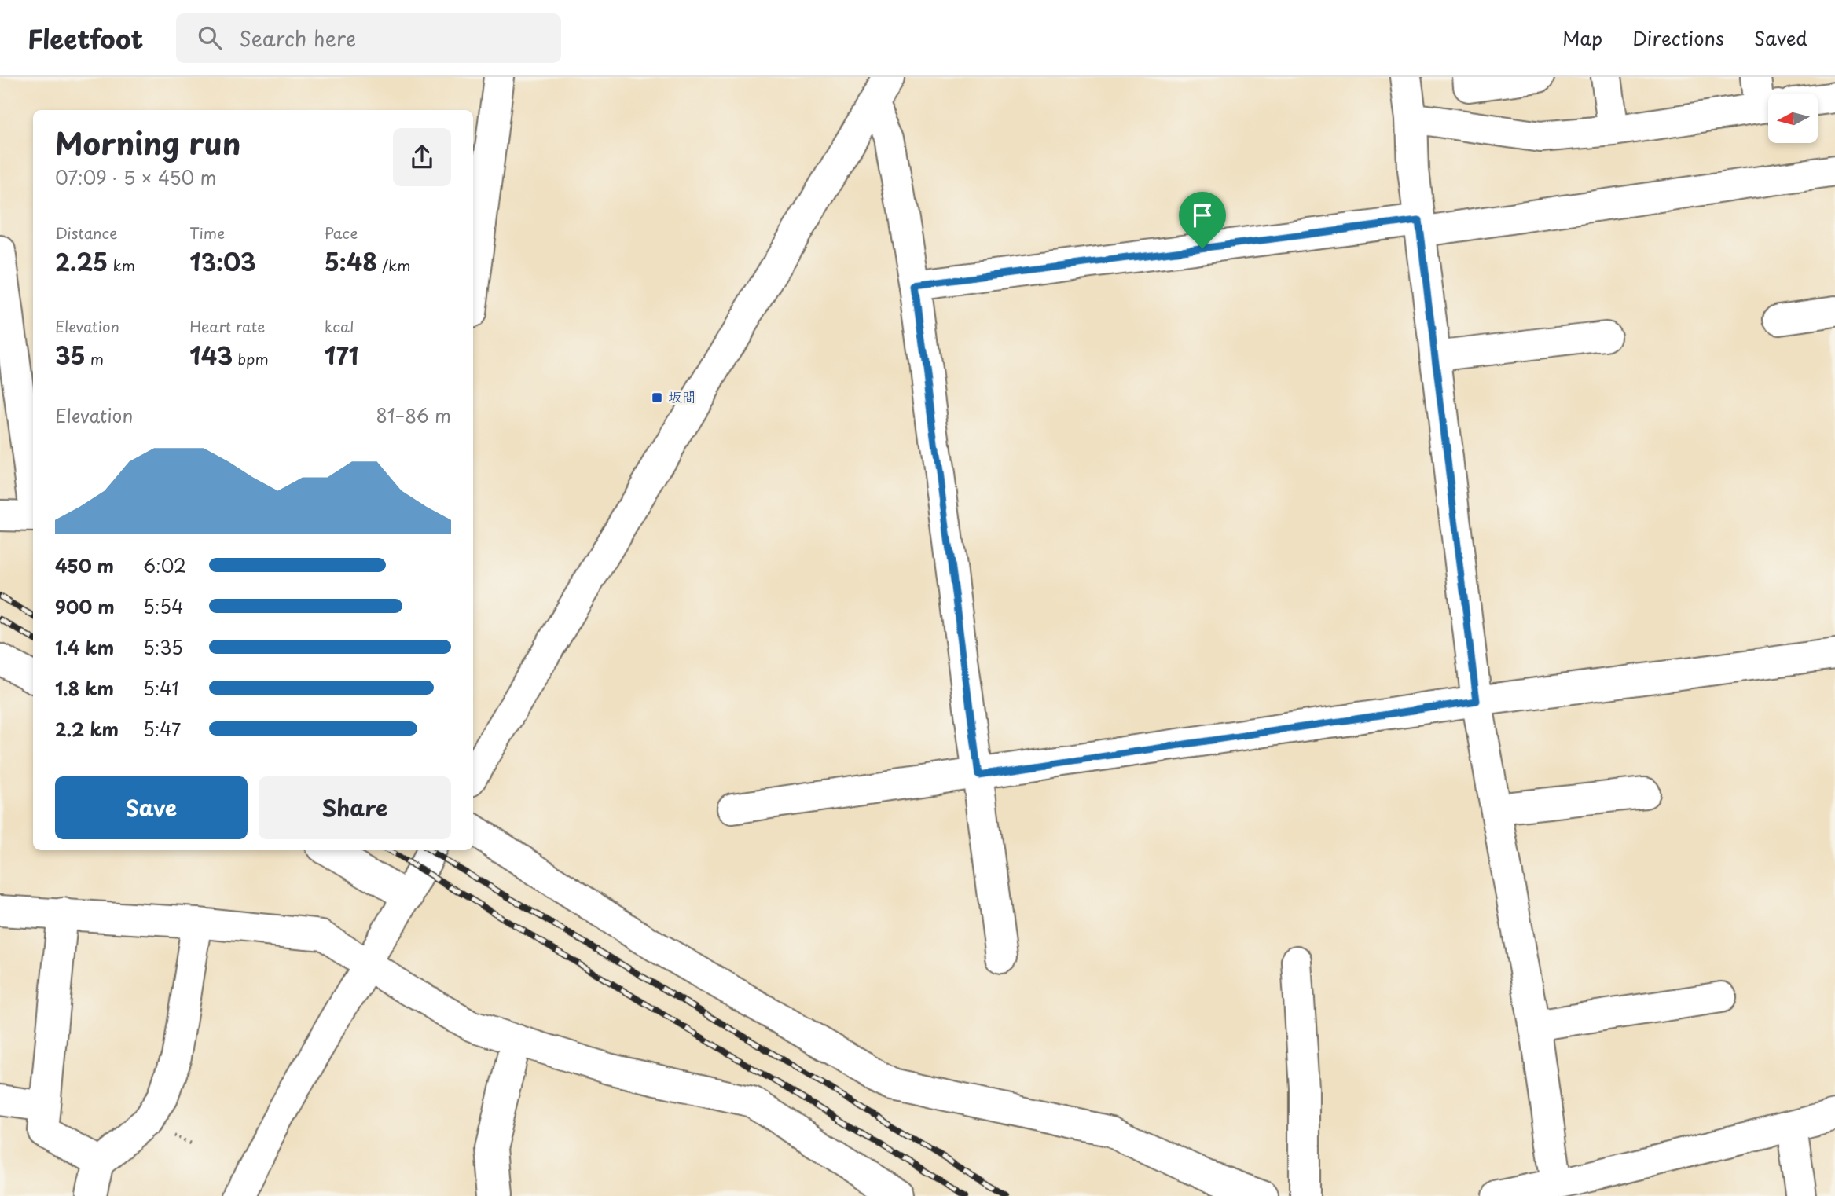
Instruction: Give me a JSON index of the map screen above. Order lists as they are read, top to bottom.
{
  "places": {
    "transit": ["坂間"]
  },
  "north": "left",
  "page": {
    "header": "Fleetfoot",
    "search": "Search here",
    "nav": ["Map", "Directions", "Saved"],
    "heading": ["Morning run", "07:09 · 5 × 450 m"],
    "stats": [
      ["Distance", "2.25 km"],
      ["Time", "13:03"],
      ["Pace", "5:48 /km"],
      ["Elevation", "35 m"],
      ["Heart rate", "143 bpm"],
      ["kcal", "171"]
    ],
    "chart": ["Elevation", "81–86 m"],
    "list": [
      {
        "name": "450 m",
        "note": "6:02"
      },
      {
        "name": "900 m",
        "note": "5:54"
      },
      {
        "name": "1.4 km",
        "note": "5:35"
      },
      {
        "name": "1.8 km",
        "note": "5:41"
      },
      {
        "name": "2.2 km",
        "note": "5:47"
      }
    ],
    "buttons": ["Save", "Share"]
  }
}
